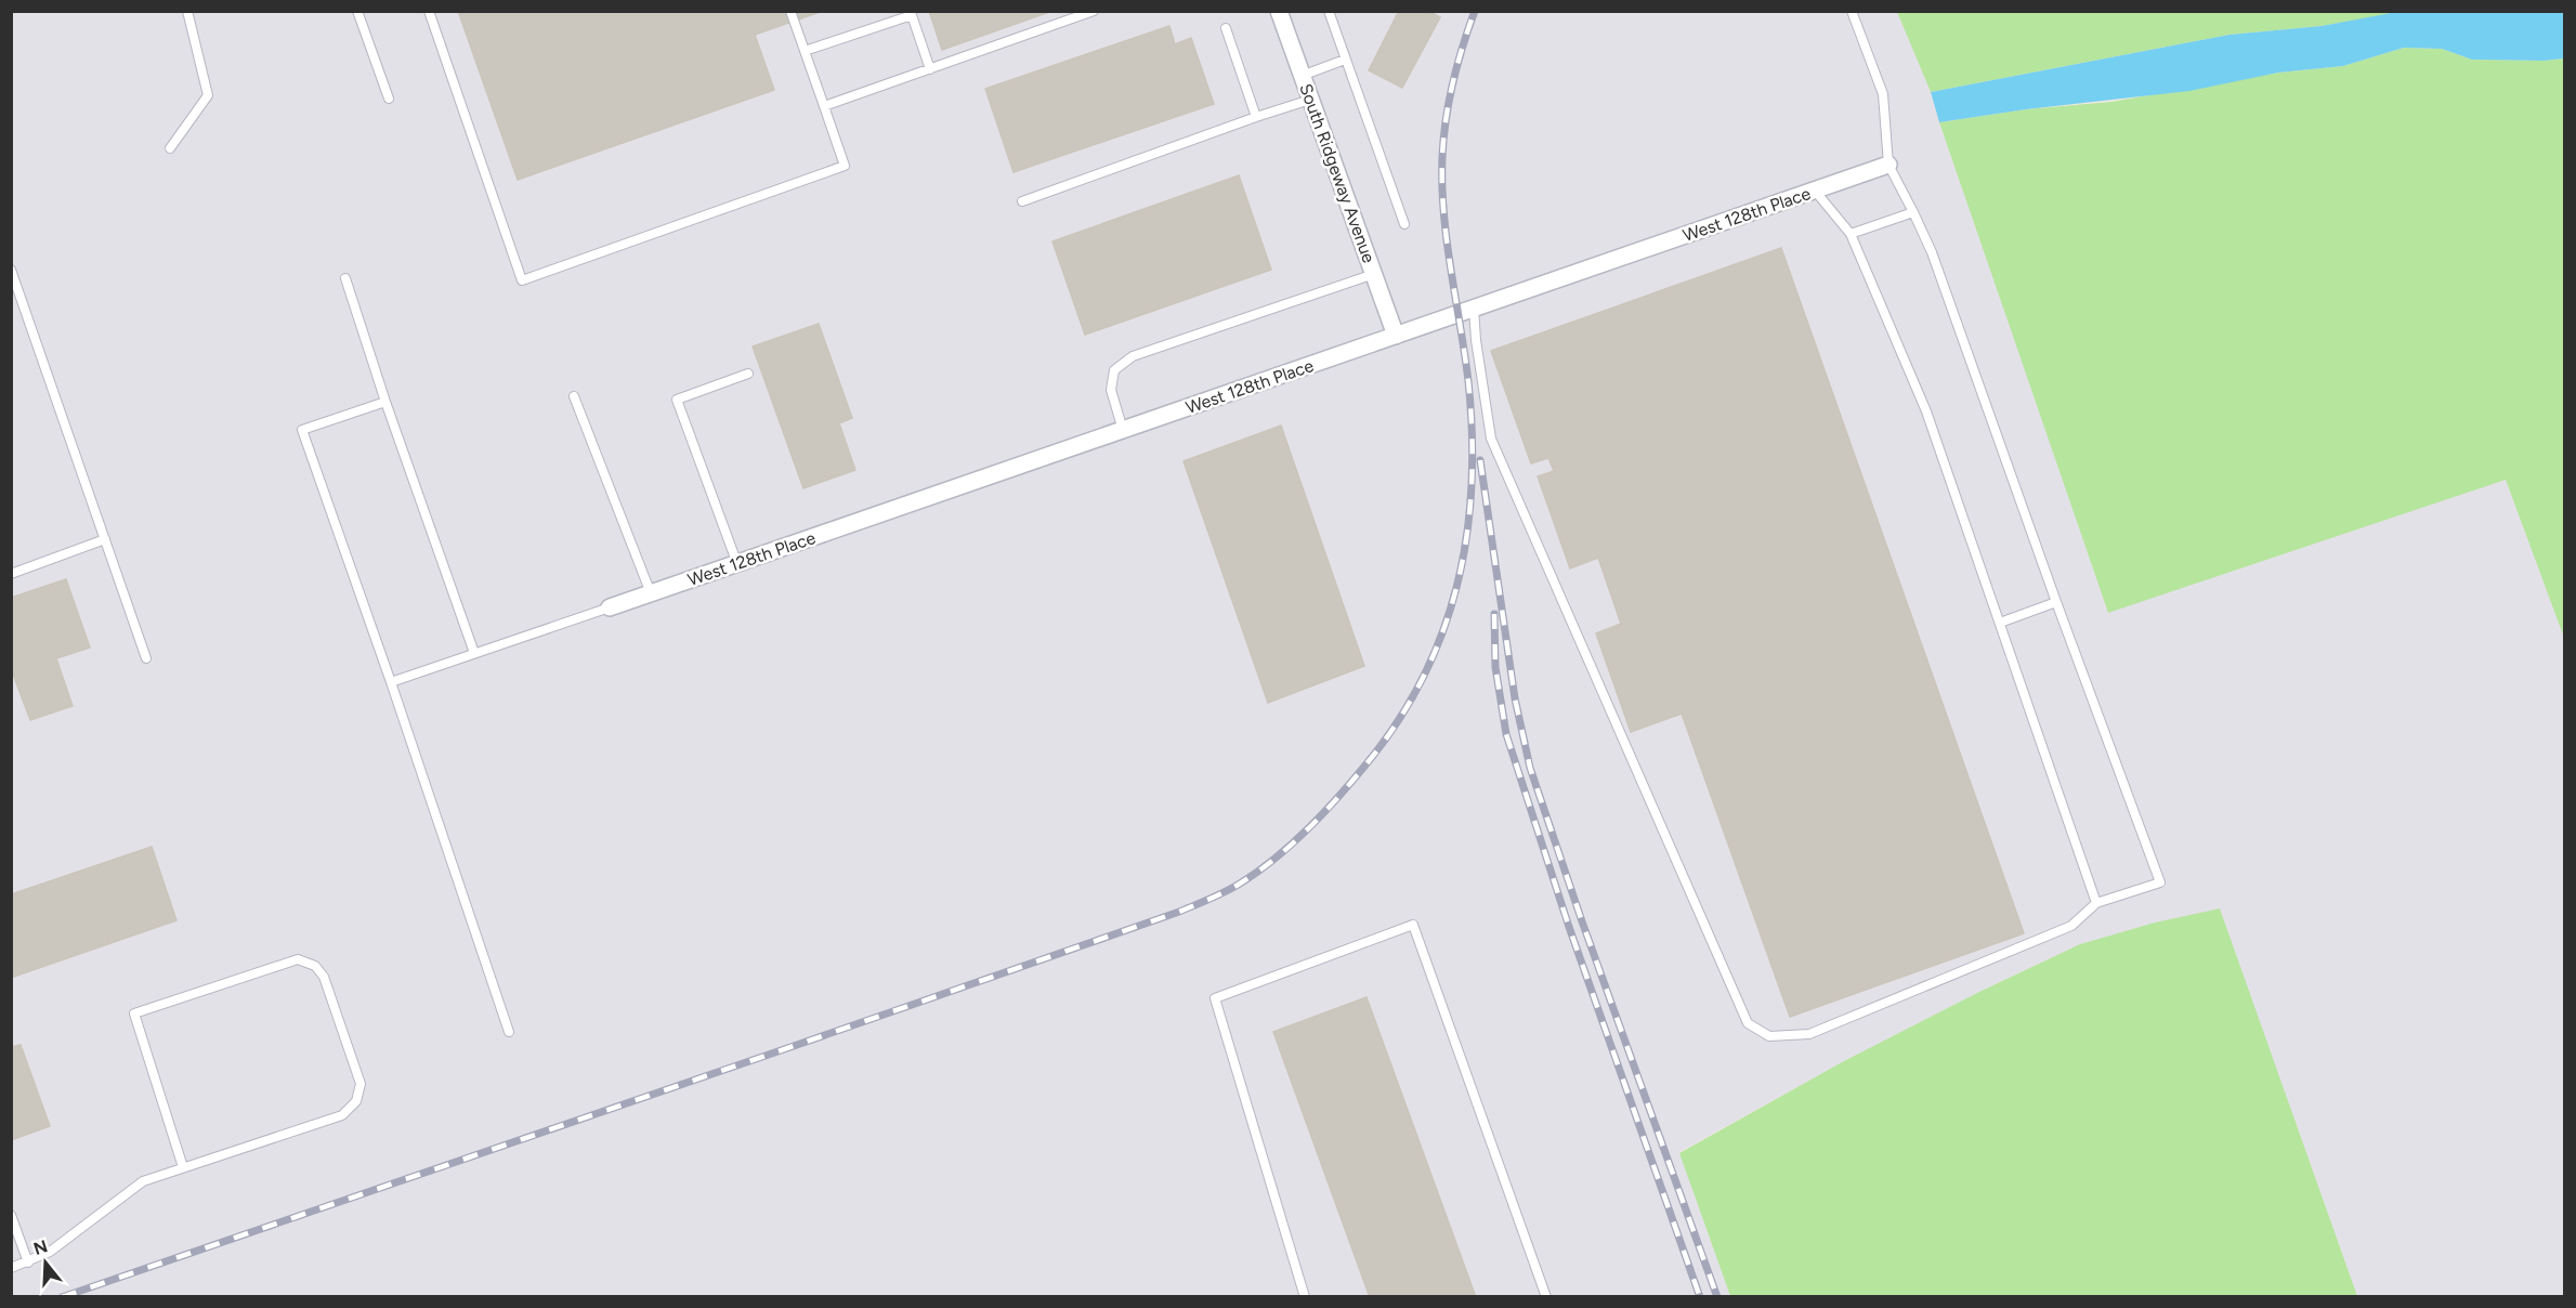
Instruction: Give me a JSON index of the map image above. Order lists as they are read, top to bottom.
{
  "streets": {
    "street": ["South Ridgeway Avenue", "West 128th Place"]
  },
  "crossings": [
    ["South Ridgeway Avenue", "West 128th Place"]
  ],
  "north": "top"
}
